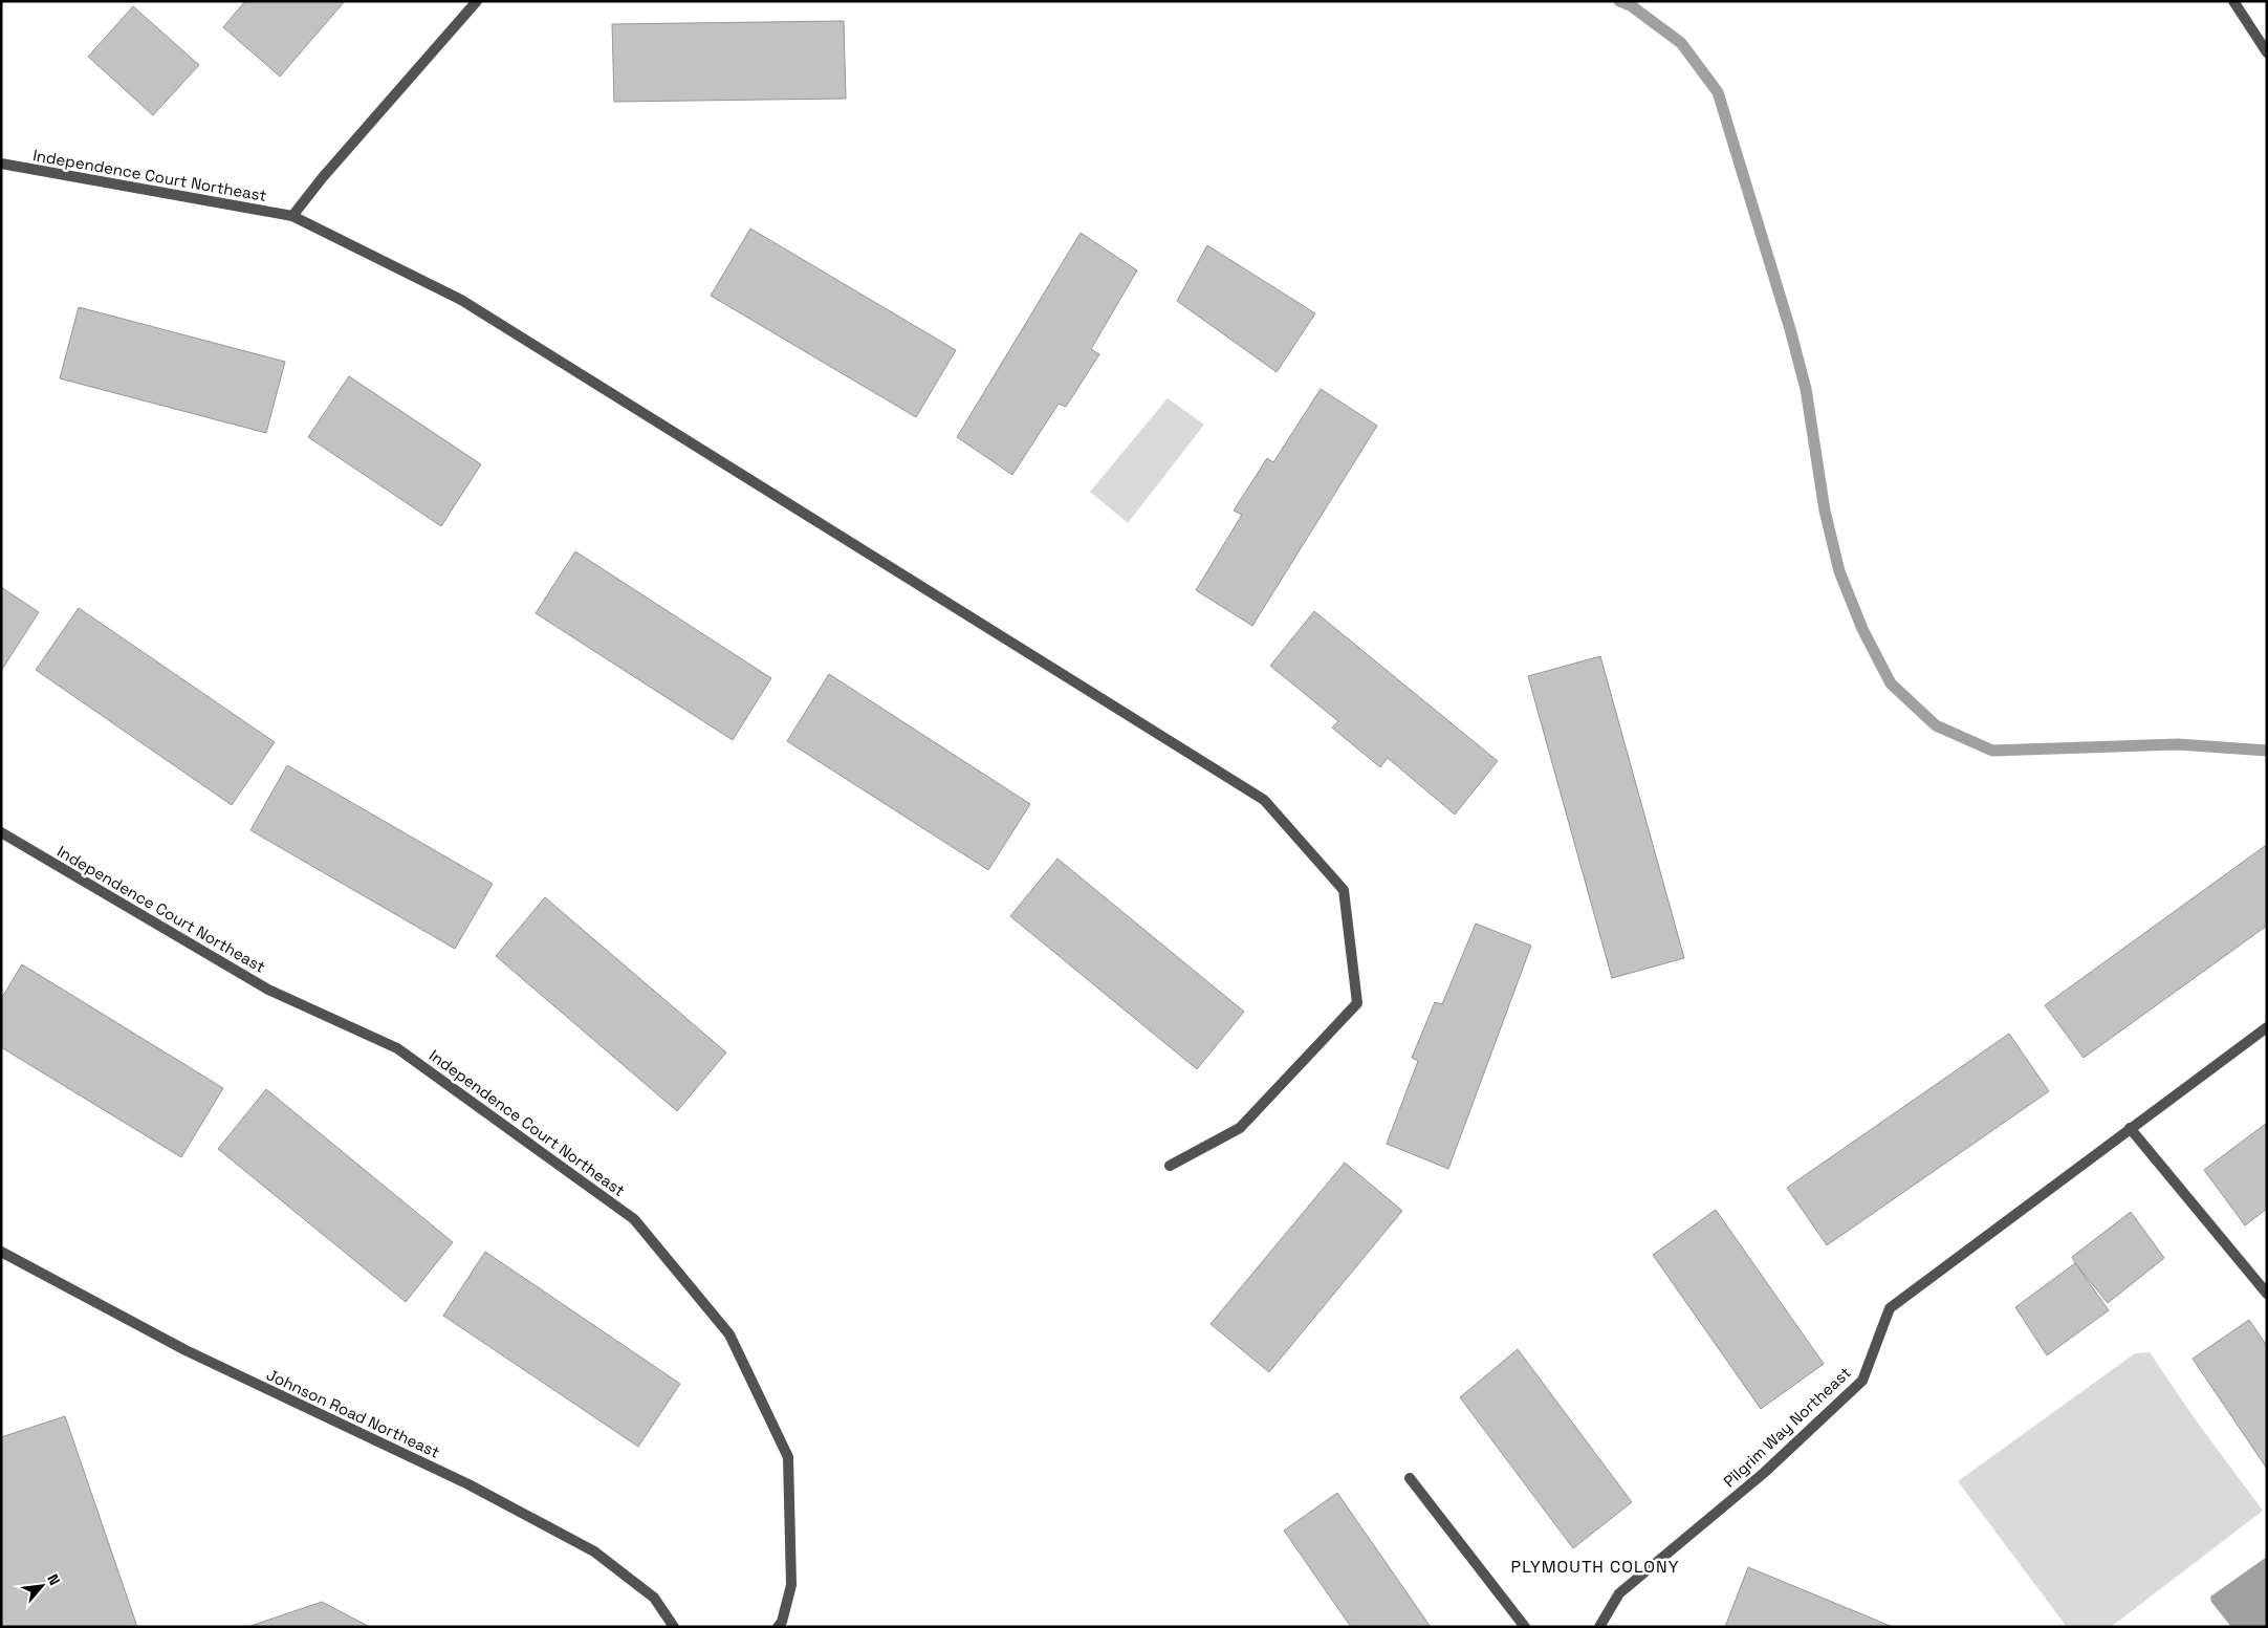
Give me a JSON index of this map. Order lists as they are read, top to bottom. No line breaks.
{"streets":{"street":["Independence Court Northeast","Johnson Road Northeast","Pilgrim Way Northeast"]},"districts":["PLYMOUTH COLONY"],"north":"top right"}
